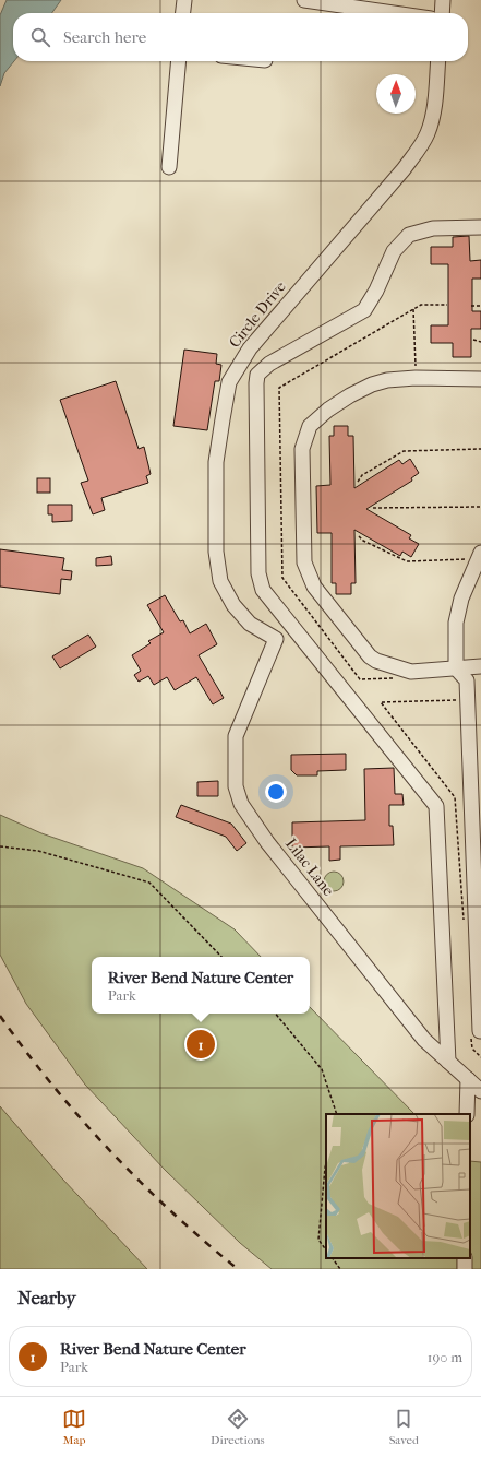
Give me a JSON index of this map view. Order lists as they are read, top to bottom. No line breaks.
{"streets":{"street":["Circle Drive","Lilac Lane"]},"crossings":[["Circle Drive","Lilac Lane"]],"north":"top","page":{"search":"Search here","popup":["River Bend Nature Center","Park"],"pins":"1","heading":"Nearby","list":[{"mark":"1","name":"River Bend Nature Center","note":"Park","value":"190 m"}],"nav":["Map","Directions","Saved"]}}
